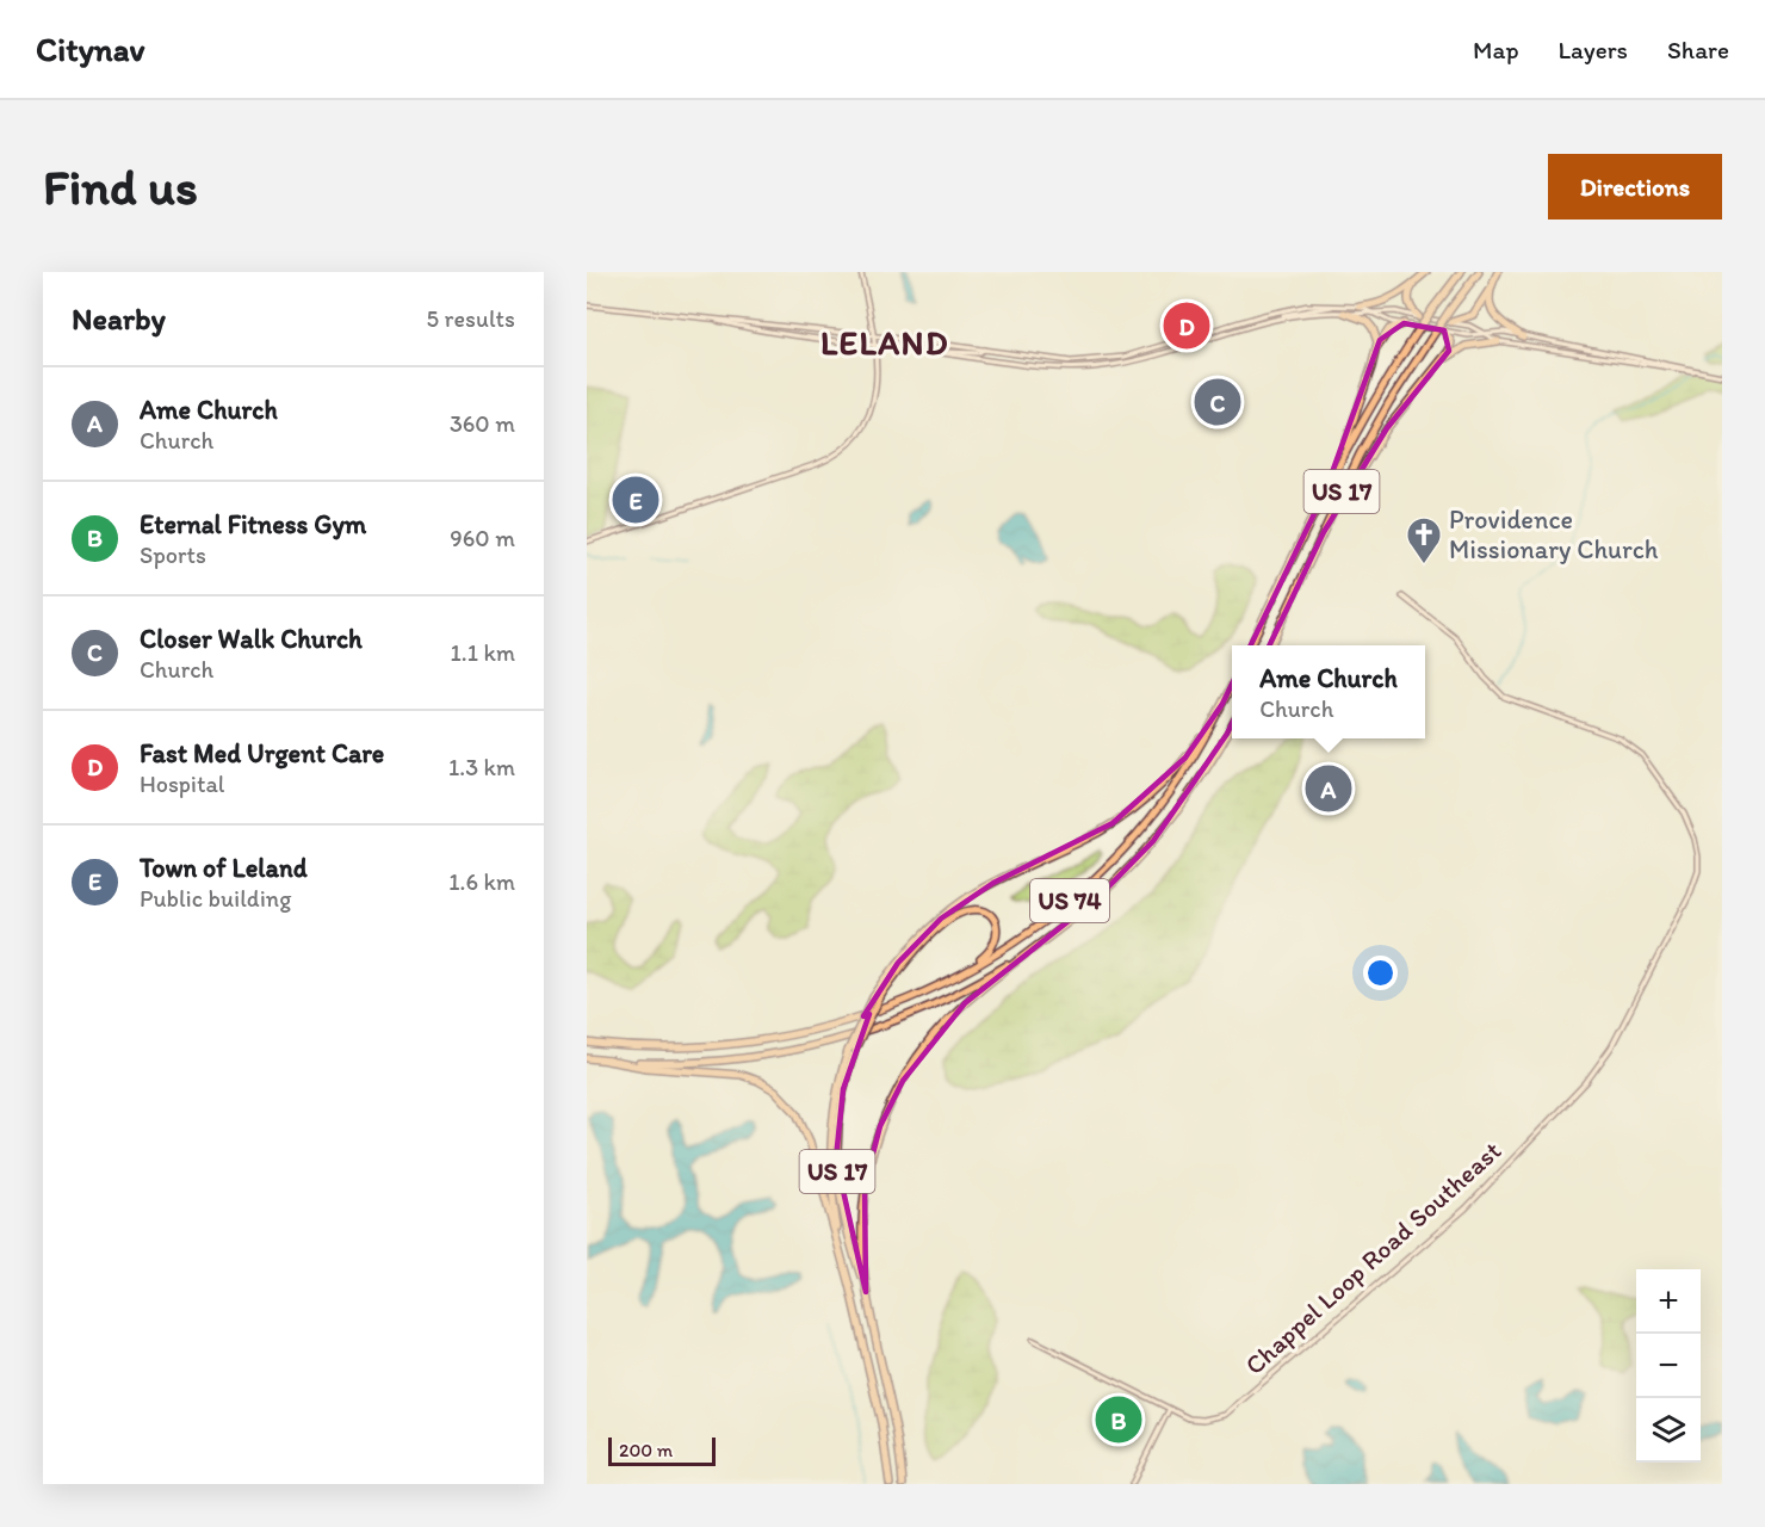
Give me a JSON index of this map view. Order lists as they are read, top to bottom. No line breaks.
{"streets":{"highway":["US 17","US 74"],"main road":["Chappel Loop Road Southeast"]},"crossings":[["US 17","US 74"]],"districts":["LELAND"],"places":{"church":["Providence Missionary Church"]},"scale_bar":"200 m","page":{"header":"Citynav","nav":["Map","Layers","Share"],"buttons":"Directions","title":"Find us","heading":["Nearby","5 results"],"pins":["D","C","E","A","B"],"list":[{"mark":"A","name":"Ame Church","note":"Church","value":"360 m"},{"mark":"B","name":"Eternal Fitness Gym","note":"Sports","value":"960 m"},{"mark":"C","name":"Closer Walk Church","note":"Church","value":"1.1 km"},{"mark":"D","name":"Fast Med Urgent Care","note":"Hospital","value":"1.3 km"},{"mark":"E","name":"Town of Leland","note":"Public building","value":"1.6 km"}],"popup":["Ame Church","Church"],"map_buttons":["+","−"],"scale":"200 m"}}
